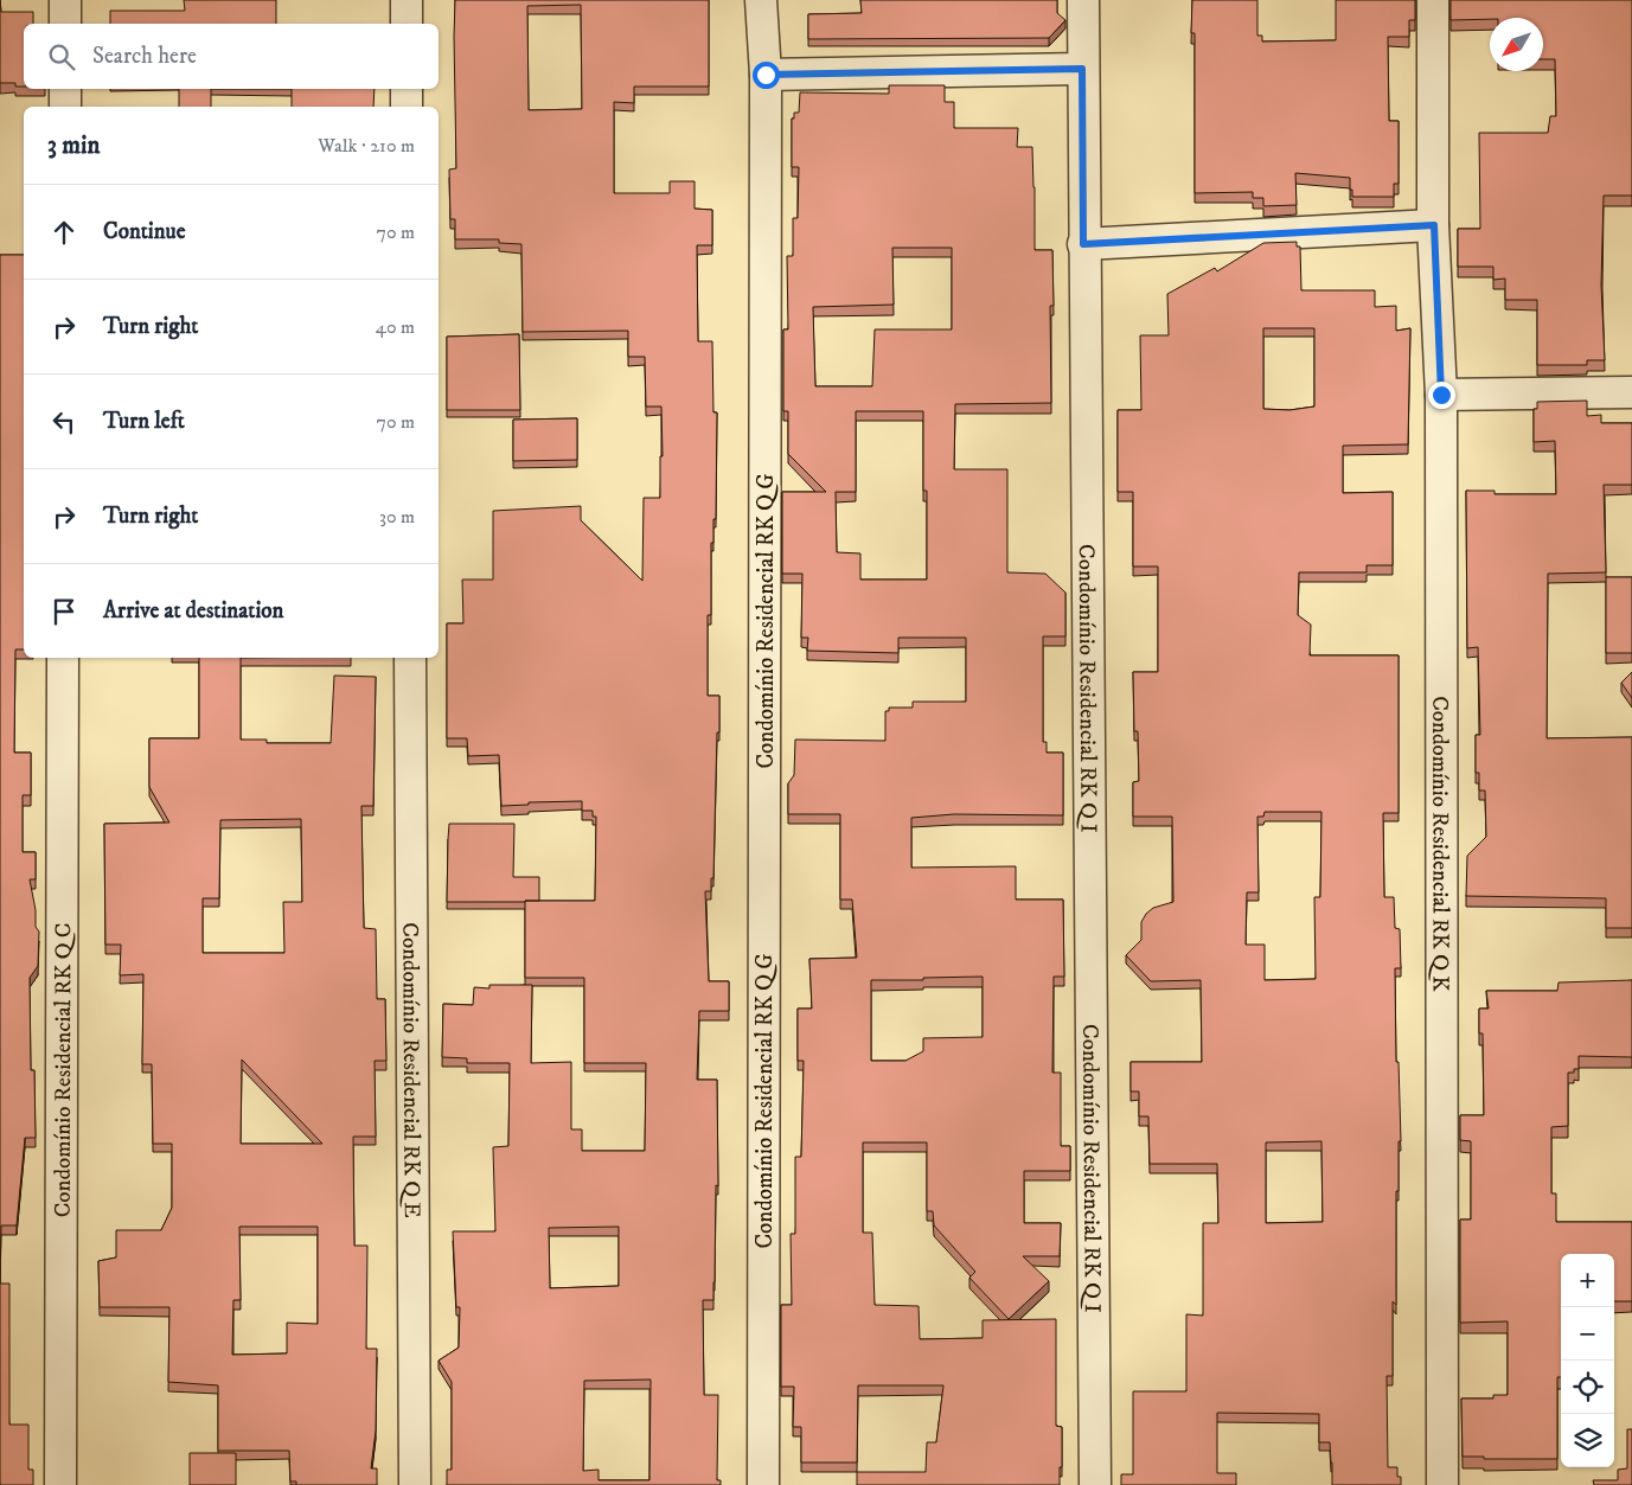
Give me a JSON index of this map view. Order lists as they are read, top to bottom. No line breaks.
{"streets":{"street":["Condomínio Residencial RK Q G","Condomínio Residencial RK Q I","Condomínio Residencial RK Q K","Condomínio Residencial RK Q C","Condomínio Residencial RK Q E"]},"north":"bottom left","page":{"search":"Search here","heading":["3 min","Walk · 210 m"],"list":[["Continue","70 m"],["Turn right","40 m"],["Turn left","70 m"],["Turn right","30 m"],"Arrive at destination"],"map_buttons":["+","−"]}}
